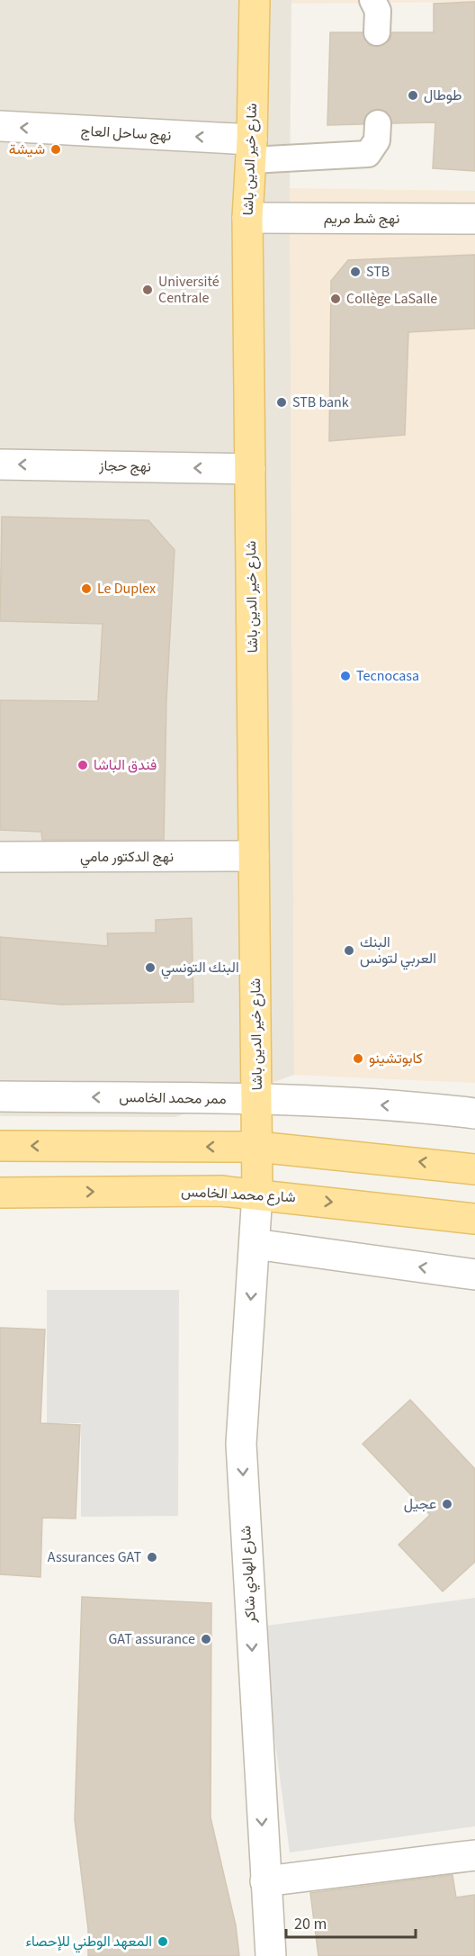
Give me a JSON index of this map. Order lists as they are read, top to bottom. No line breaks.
{"streets":{"main road":["شارع خير الدين باشا","شارع محمد الخامس"],"street":["نهج ساحل العاج","نهج شط مريم","نهج حجاز","نهج الدكتور مامي","ممر محمد الخامس","شارع الهادي شاكر"]},"crossings":[["نهج ساحل العاج","شارع خير الدين باشا"],["شارع خير الدين باشا","نهج شط مريم"],["شارع خير الدين باشا","نهج حجاز"],["شارع خير الدين باشا","نهج الدكتور مامي"],["شارع خير الدين باشا","ممر محمد الخامس"],["شارع خير الدين باشا","شارع محمد الخامس"],["شارع خير الدين باشا","شارع الهادي شاكر"],["شارع محمد الخامس","شارع الهادي شاكر"]],"one_way":["نهج ساحل العاج","نهج حجاز","شارع الهادي شاكر"],"places":["طوطال","شيشة","STB","Université Centrale","Collège LaSalle","STB bank","Le Duplex","Tecnocasa","فندق الباشا","البنك العربي لتونس","البنك التونسي","كابوتشينو","عجيل","Assurances GAT","GAT assurance","المعهد الوطني للإحصاء"],"scale_bar":"20 m"}
